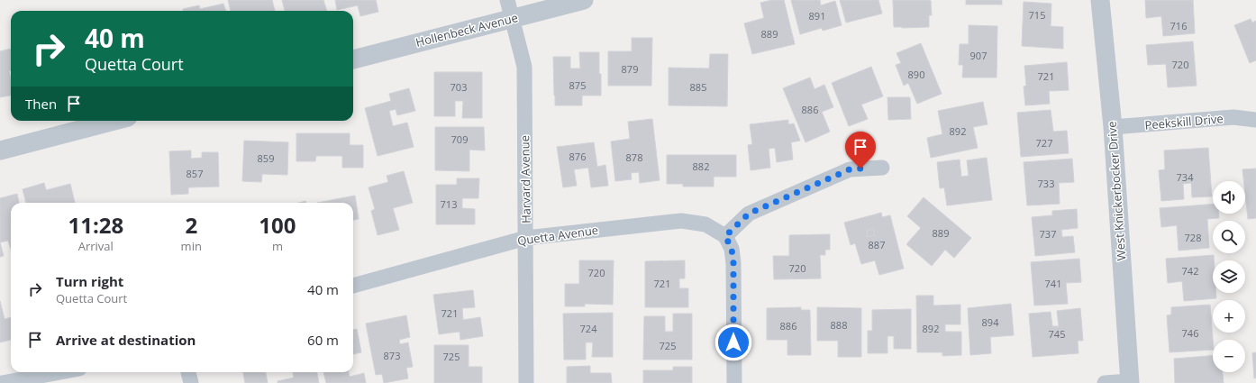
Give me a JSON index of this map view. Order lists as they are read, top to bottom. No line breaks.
{"streets":{"street":["Hollenbeck Avenue","Peekskill Drive","Harvard Avenue","West Knickerbocker Drive","Quetta Avenue"]},"crossings":[["Hollenbeck Avenue","Harvard Avenue"],["Peekskill Drive","West Knickerbocker Drive"],["Harvard Avenue","Quetta Avenue"]],"house_numbers":["715","891","716","889","907","720","879","890","721","875","703","885","886","892","709","727","876","878","859","882","857","734","733","713","889","737","728","887","720","742","720","721","741","721","894","888","886","724","892","746","745","725","873","725"],"page":{"turn":["40 m","Quetta Court"],"then":"Then","map_buttons":["+","−"],"eta":["11:28","Arrival","2","min","100","m"],"list":[{"name":"Turn right","note":"Quetta Court","value":"40 m"},{"name":"Arrive at destination","value":"60 m"}]}}
